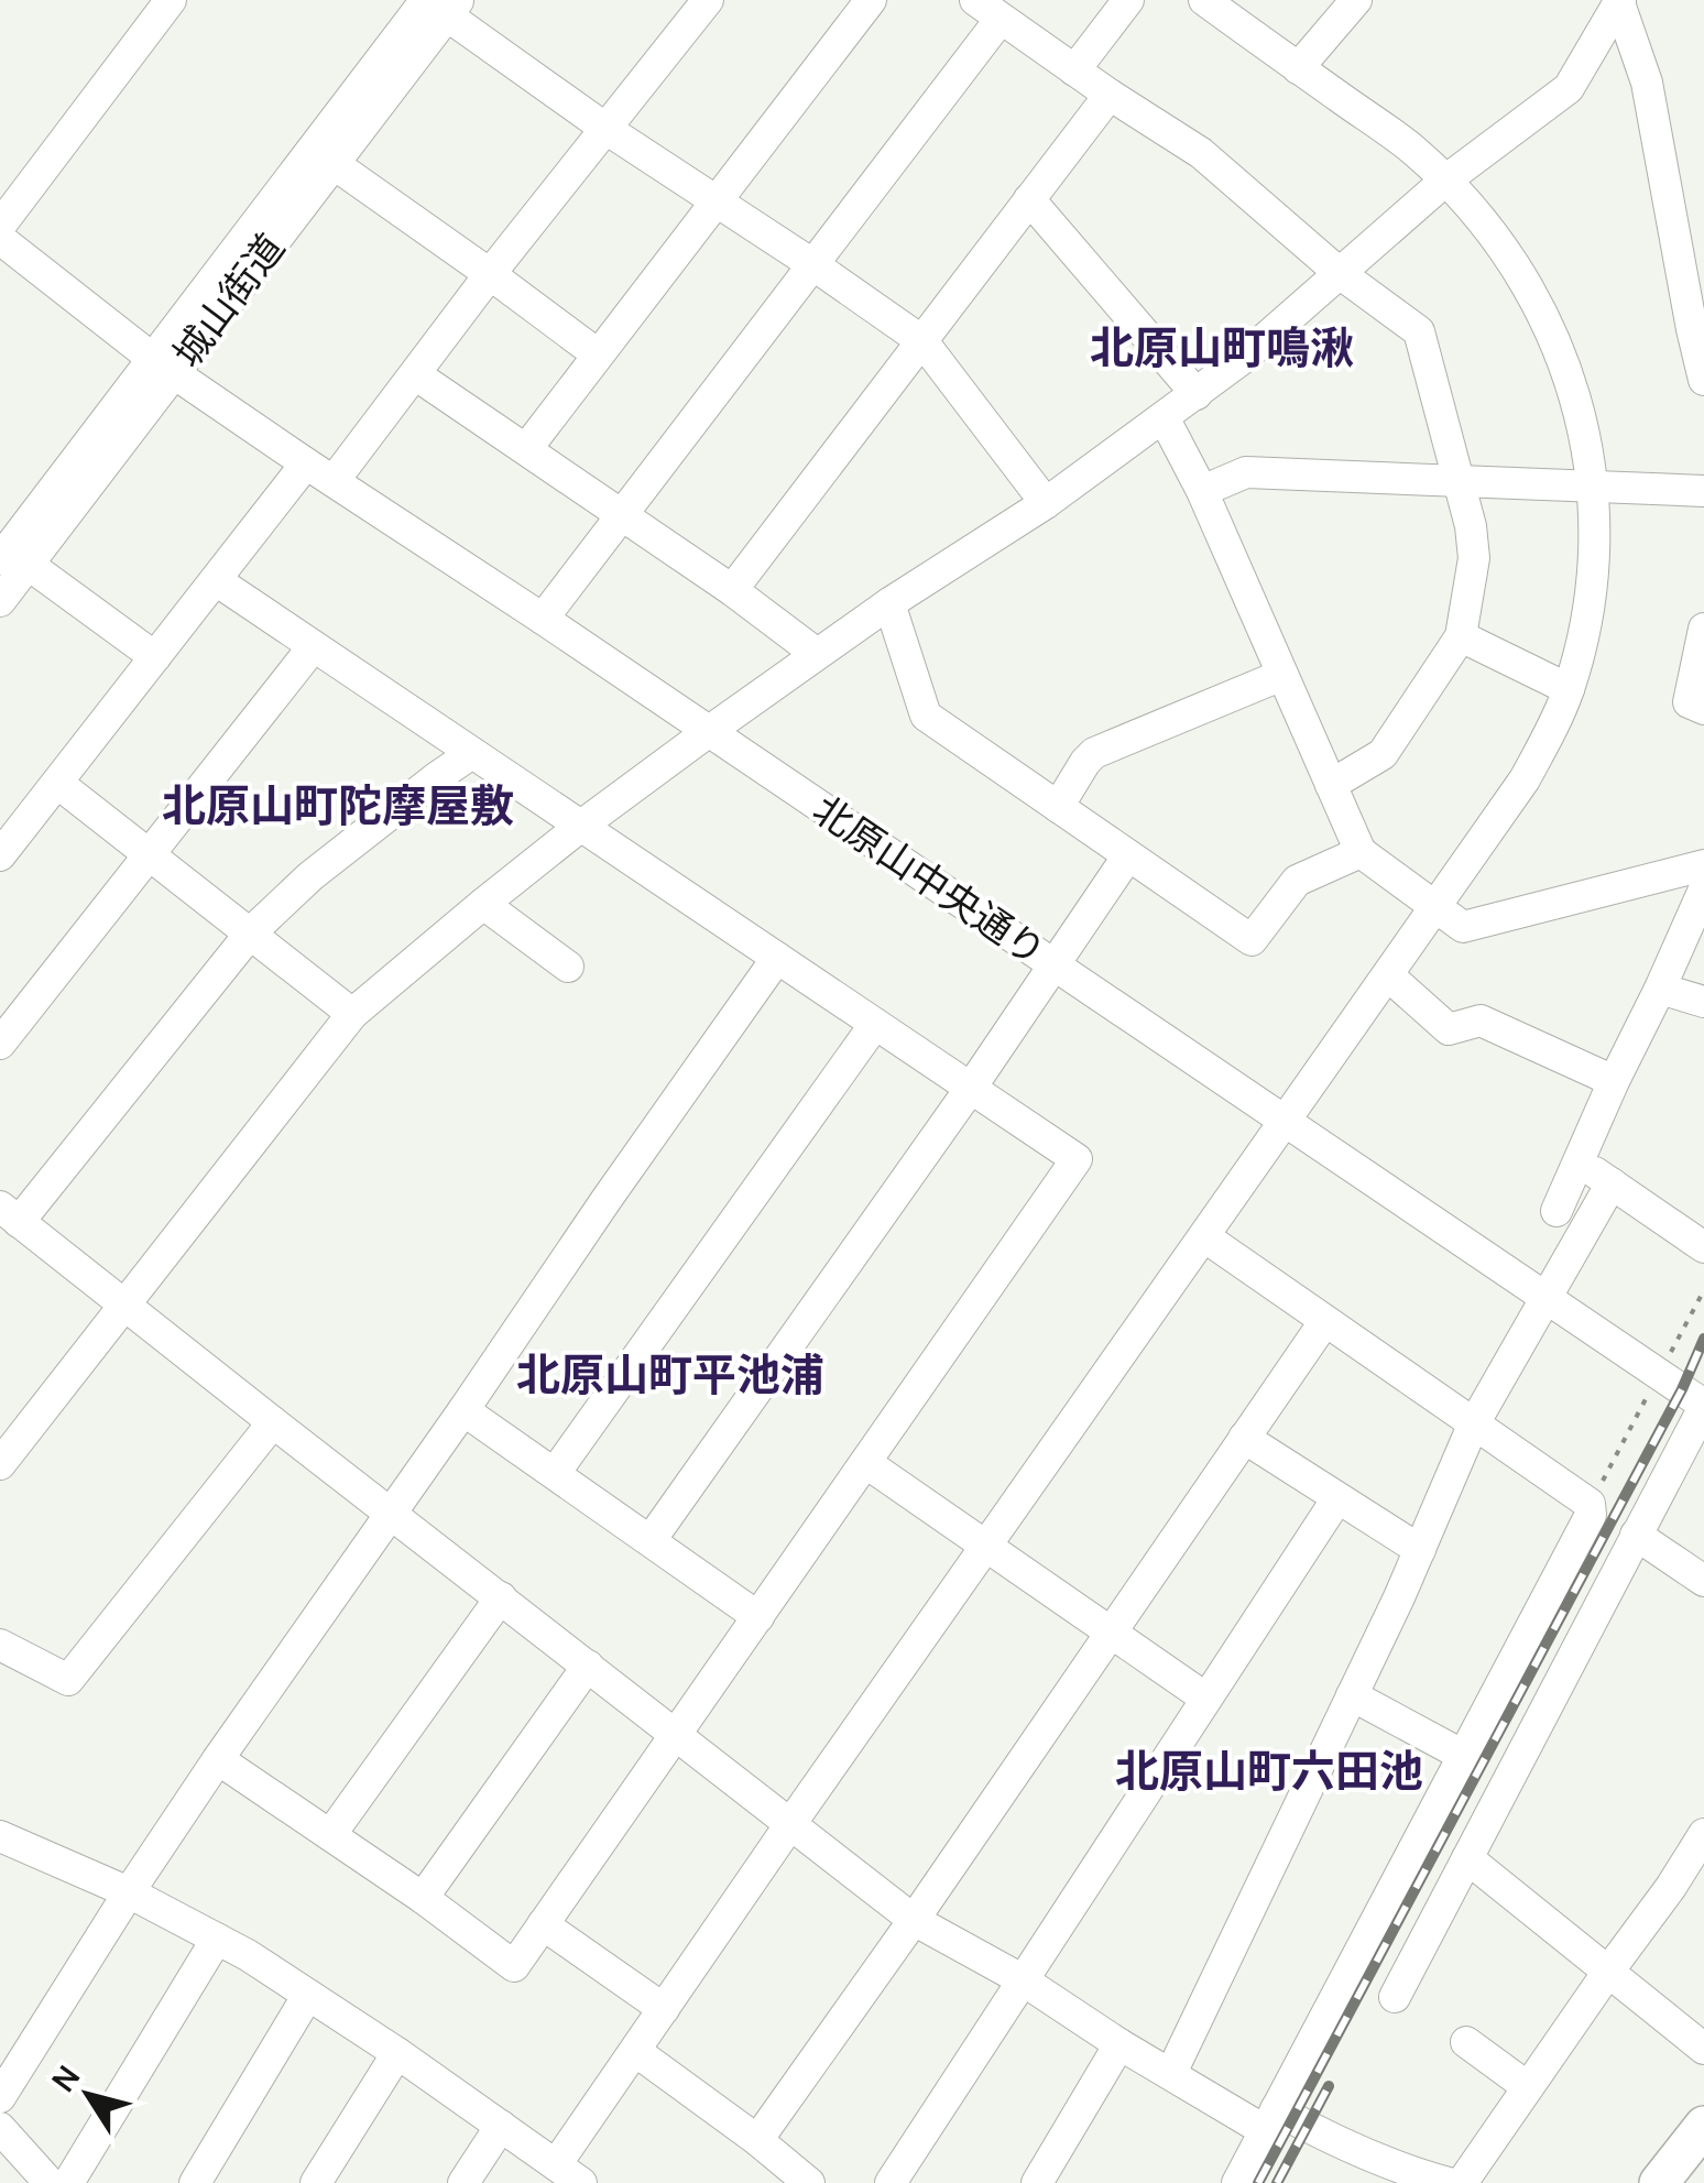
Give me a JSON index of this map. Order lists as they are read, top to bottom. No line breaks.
{"streets":{"street":["城山街道","北原山中央通り"]},"crossings":[["城山街道","北原山中央通り"]],"districts":["北原山町鳴湫","北原山町陀摩屋敷","北原山町平池浦","北原山町六田池"],"north":"top left"}
